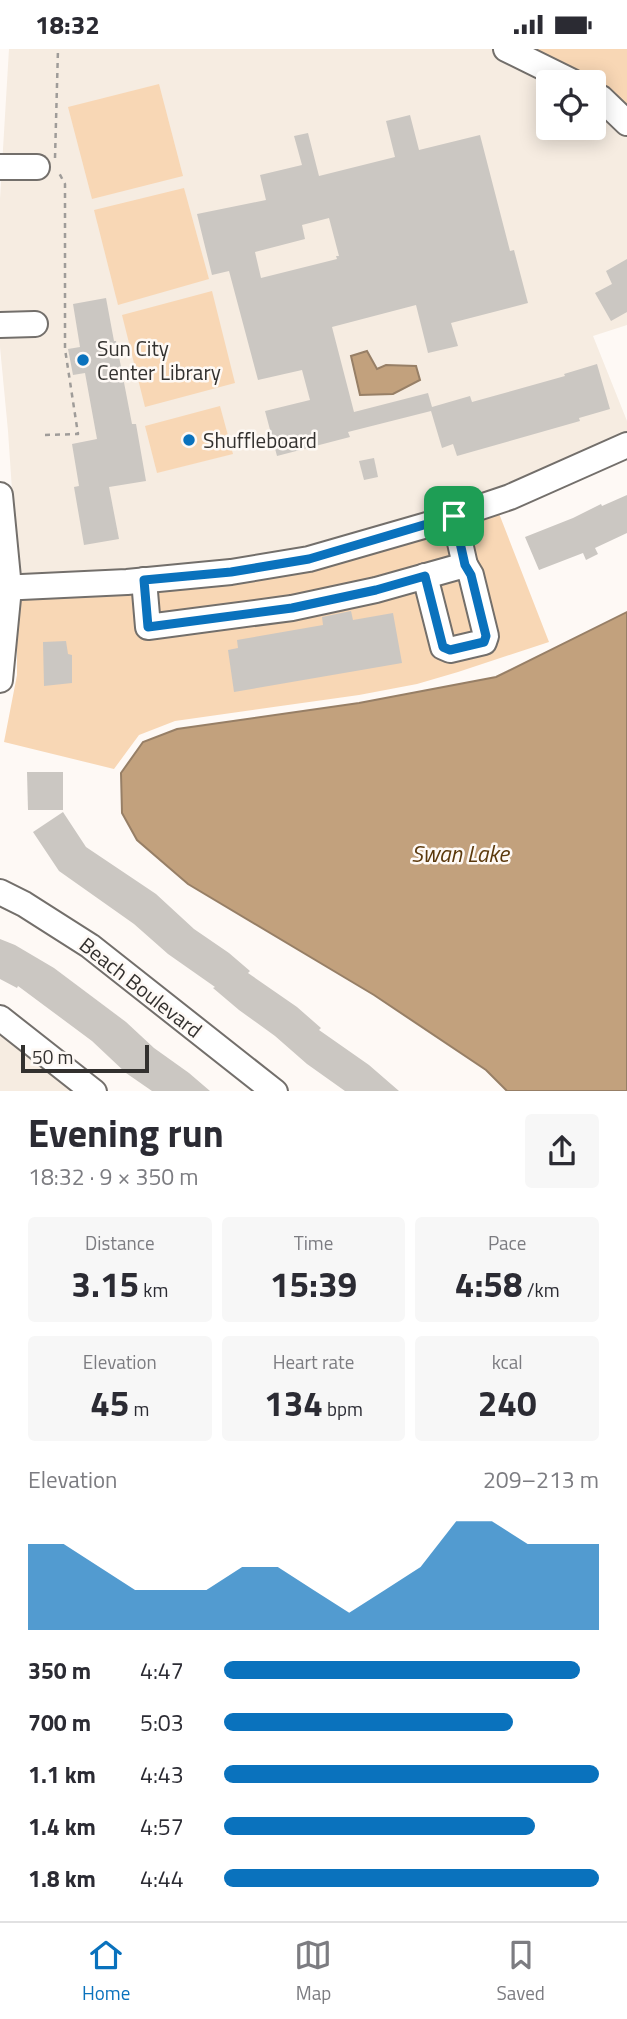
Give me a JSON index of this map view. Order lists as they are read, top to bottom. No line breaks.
{"streets":{"street":["Beach Boulevard"]},"water":["Swan Lake"],"places":["Sun City Center Library","Shuffleboard"],"scale_bar":"50 m","page":{"status":"18:32","scale":"50 m","heading":["Evening run","18:32 · 9 × 350 m"],"stats":[["Distance","3.15 km"],["Time","15:39"],["Pace","4:58 /km"],["Elevation","45 m"],["Heart rate","134 bpm"],["kcal","240"]],"chart":["Elevation","209–213 m"],"list":[{"name":"350 m","note":"4:47"},{"name":"700 m","note":"5:03"},{"name":"1.1 km","note":"4:43"},{"name":"1.4 km","note":"4:57"},{"name":"1.8 km","note":"4:44"}],"tabs":["Home","Map","Saved"]}}
